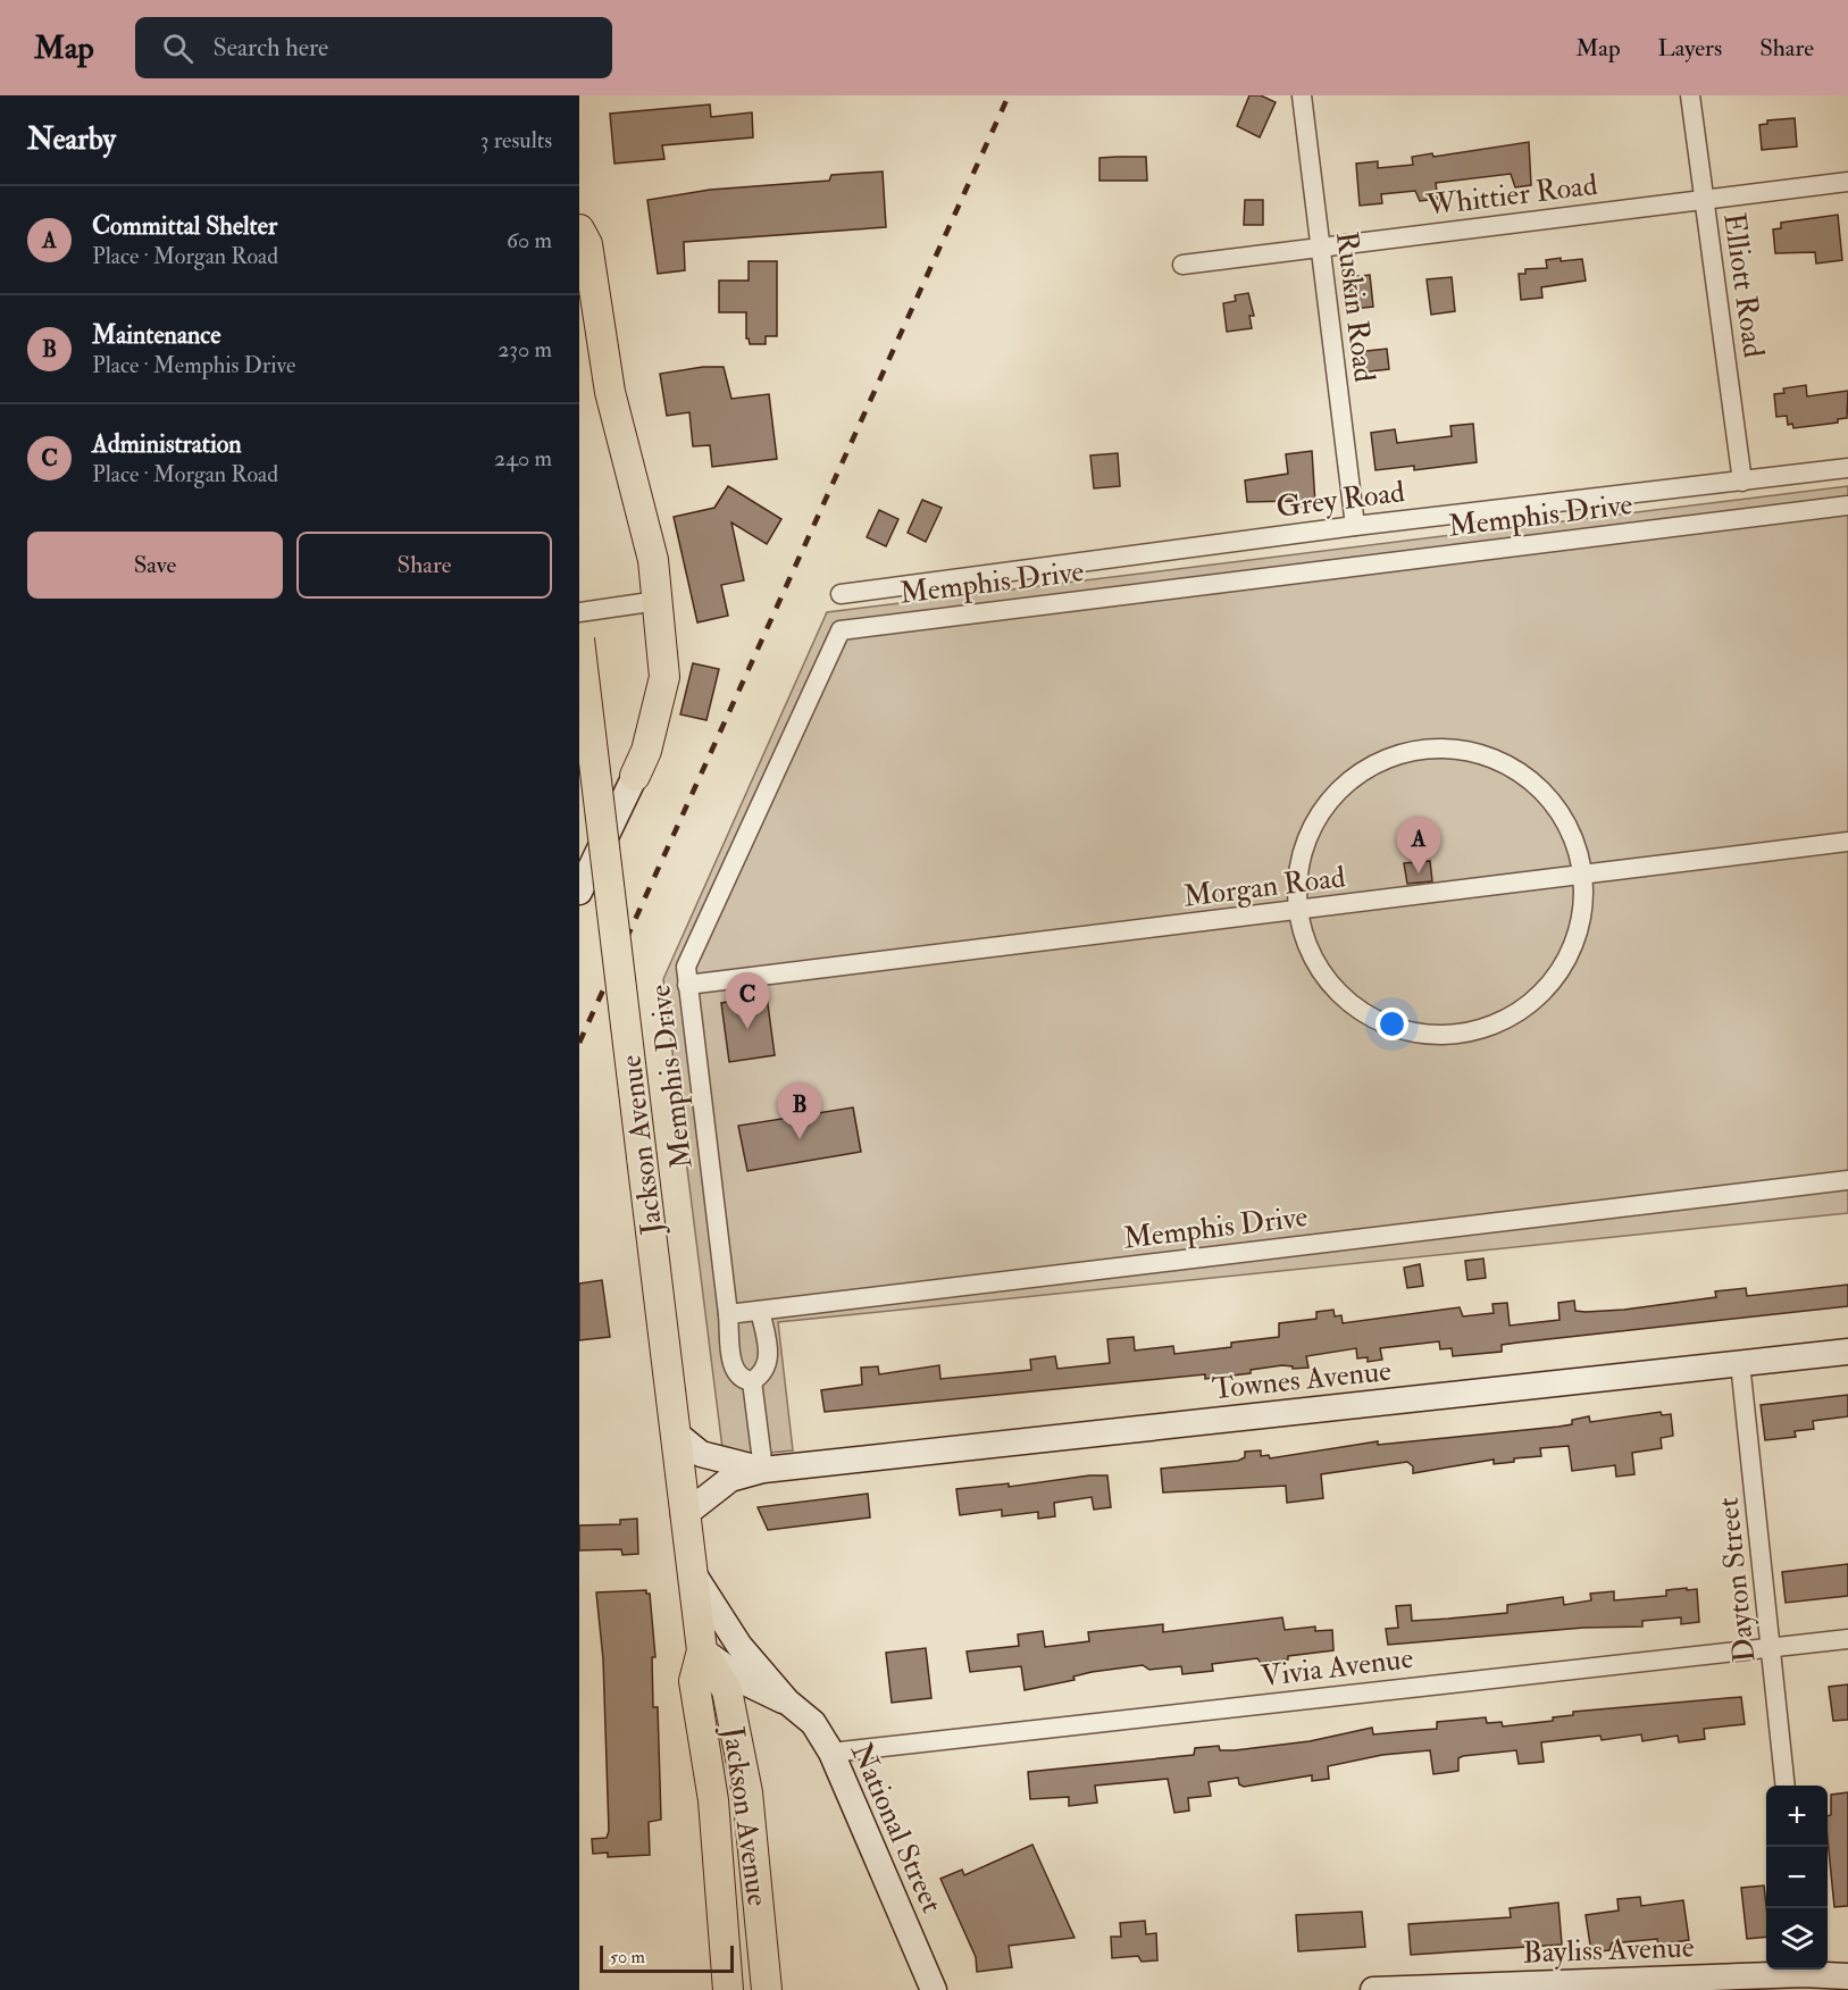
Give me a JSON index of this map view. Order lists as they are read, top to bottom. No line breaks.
{"streets":{"main road":["Jackson Avenue"],"street":["Whittier Road","Elliott Road","Ruskin Road","Grey Road","Memphis Drive","Morgan Road","Townes Avenue","Dayton Street","Vivia Avenue","National Street","Bayliss Avenue"]},"crossings":[["Whittier Road","Elliott Road"],["Whittier Road","Ruskin Road"],["Elliott Road","Grey Road"],["Ruskin Road","Grey Road"],["Memphis Drive","Morgan Road"],["Jackson Avenue","Townes Avenue"],["Jackson Avenue","National Street"],["Townes Avenue","Dayton Street"],["Dayton Street","Vivia Avenue"],["Vivia Avenue","National Street"]],"scale_bar":"50 m","page":{"header":"Map","search":"Search here","nav":["Map","Layers","Share"],"heading":["Nearby","3 results"],"list":[{"mark":"A","name":"Committal Shelter","note":"Place · Morgan Road","value":"60 m"},{"mark":"B","name":"Maintenance","note":"Place · Memphis Drive","value":"230 m"},{"mark":"C","name":"Administration","note":"Place · Morgan Road","value":"240 m"}],"buttons":["Save","Share"],"pins":["A","C","B"],"map_buttons":["+","−"],"scale":"50 m"}}
